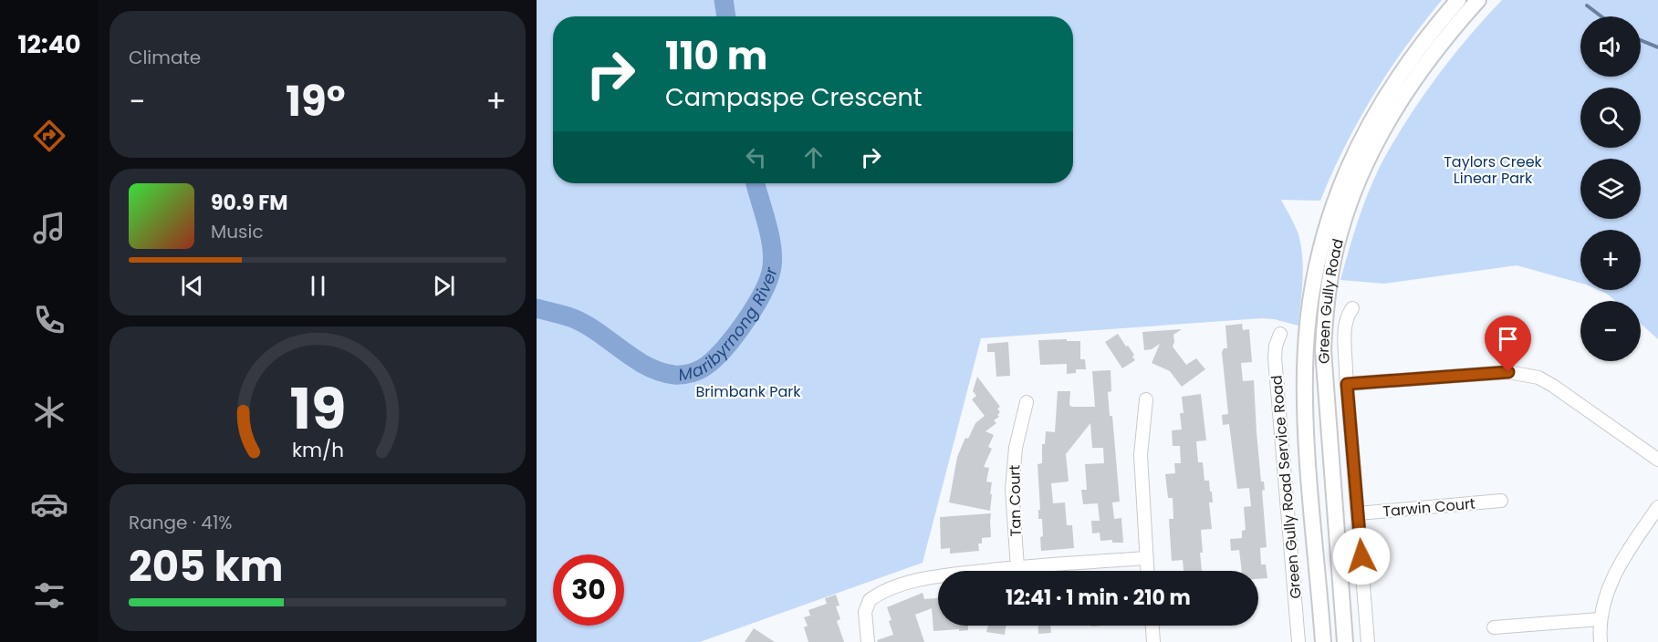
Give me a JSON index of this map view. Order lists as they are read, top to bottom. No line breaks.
{"streets":{"main road":["Green Gully Road"],"street":["Green Gully Road Service Road","Tan Court","Tarwin Court"]},"water":["Maribyrnong River"],"parks":["Taylors Creek Linear Park","Brimbank Park"],"page":{"tabs":"12:40","tile":["Climate",["Range · 41%","205 km"]],"map_buttons":["+","−"],"turn":["110 m","Campaspe Crescent"],"heat":["−","19°","+"],"song":["90.9 FM","Music"],"limit":"30","trip":"12:41 · 1 min · 210 m","gauge":["19","km/h"]}}
